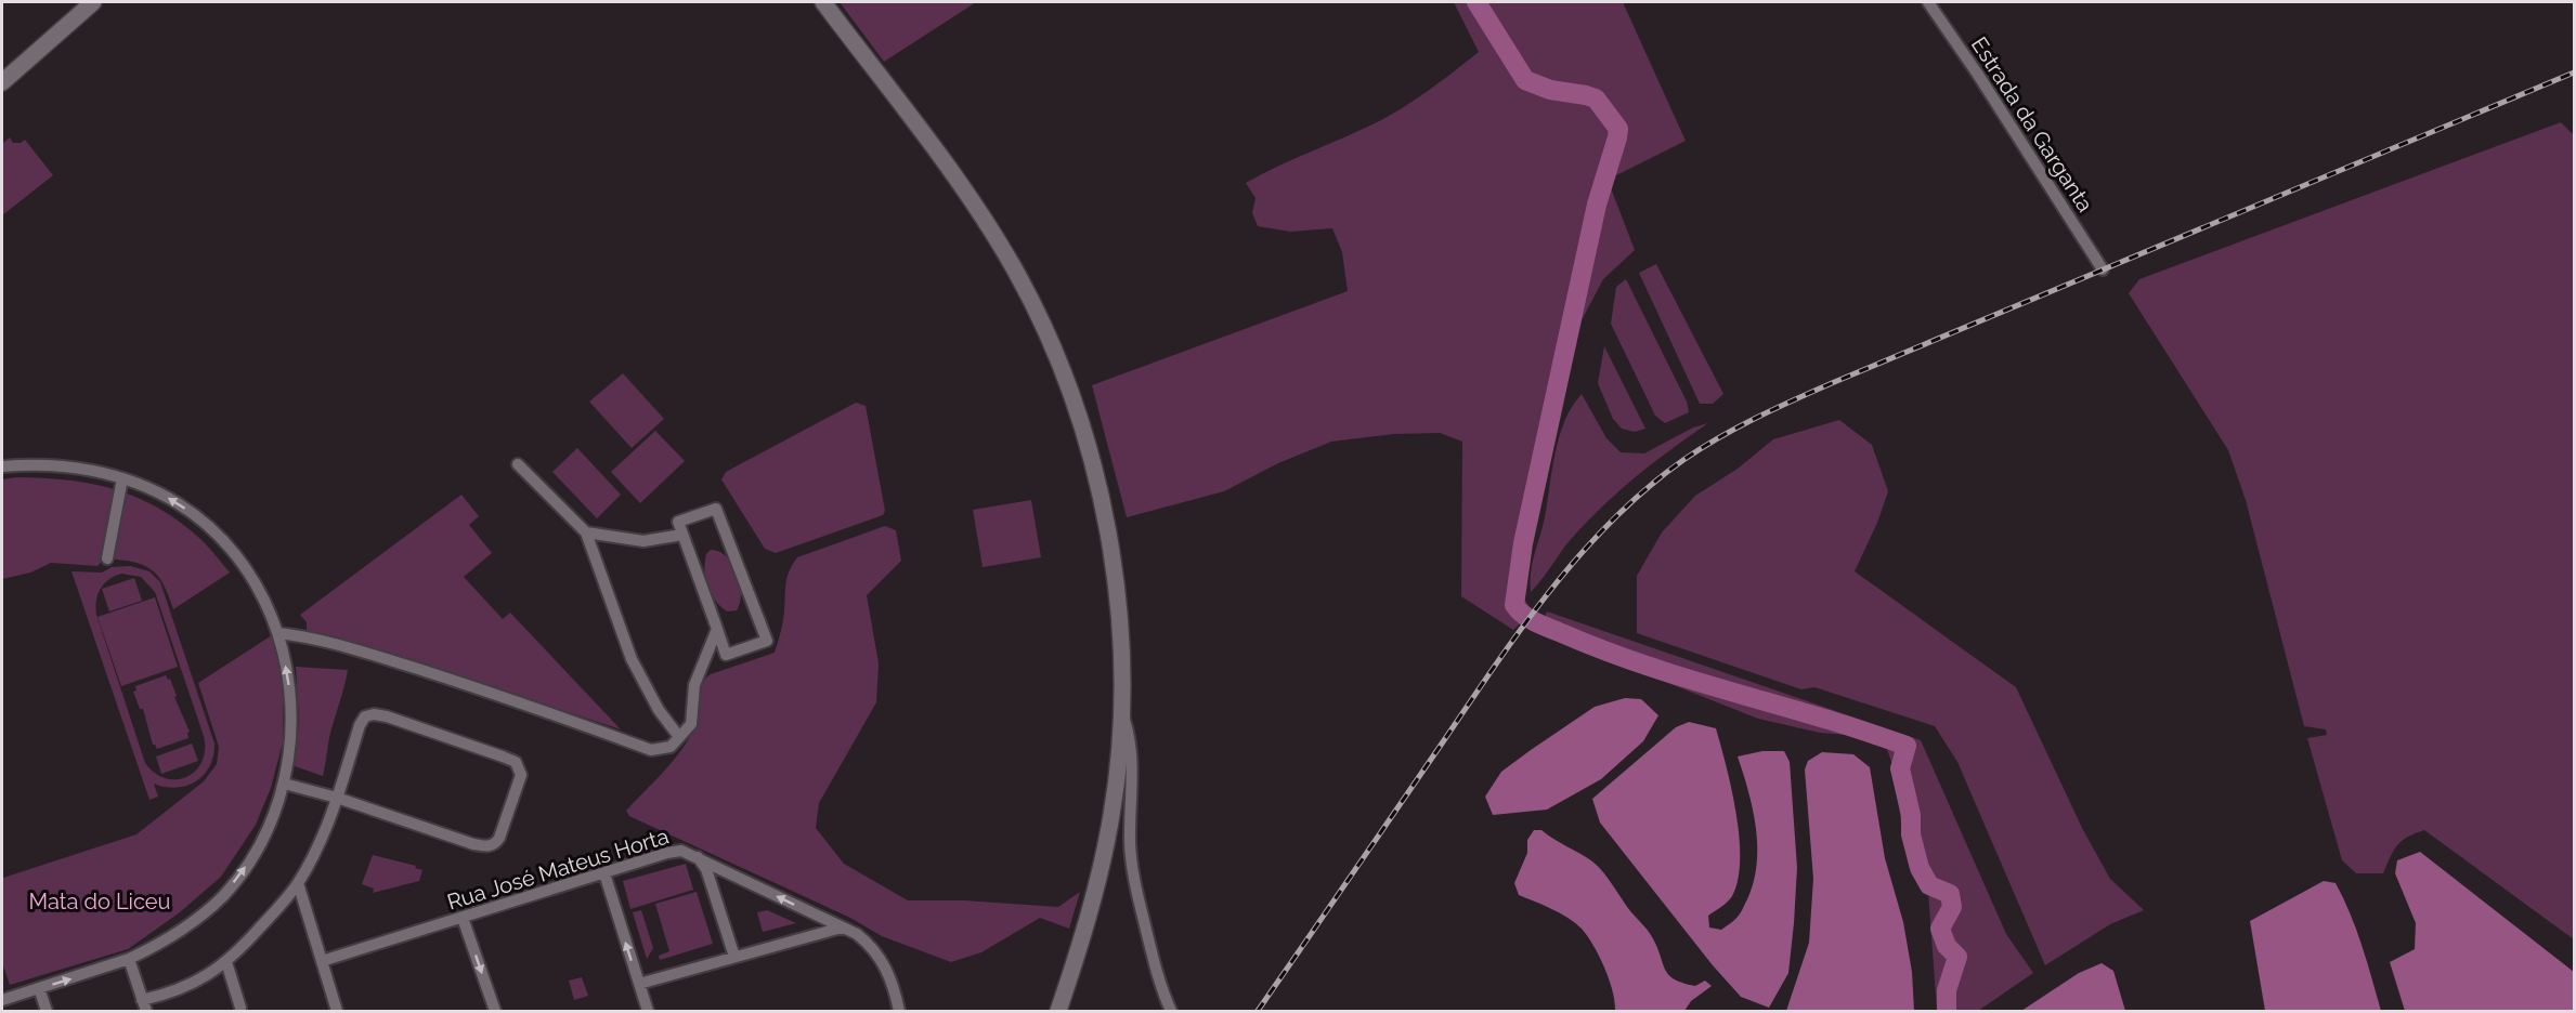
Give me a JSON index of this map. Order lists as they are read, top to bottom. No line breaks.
{"streets":{"street":["Estrada da Garganta","Rua José Mateus Horta"]},"parks":["Mata do Liceu"]}
